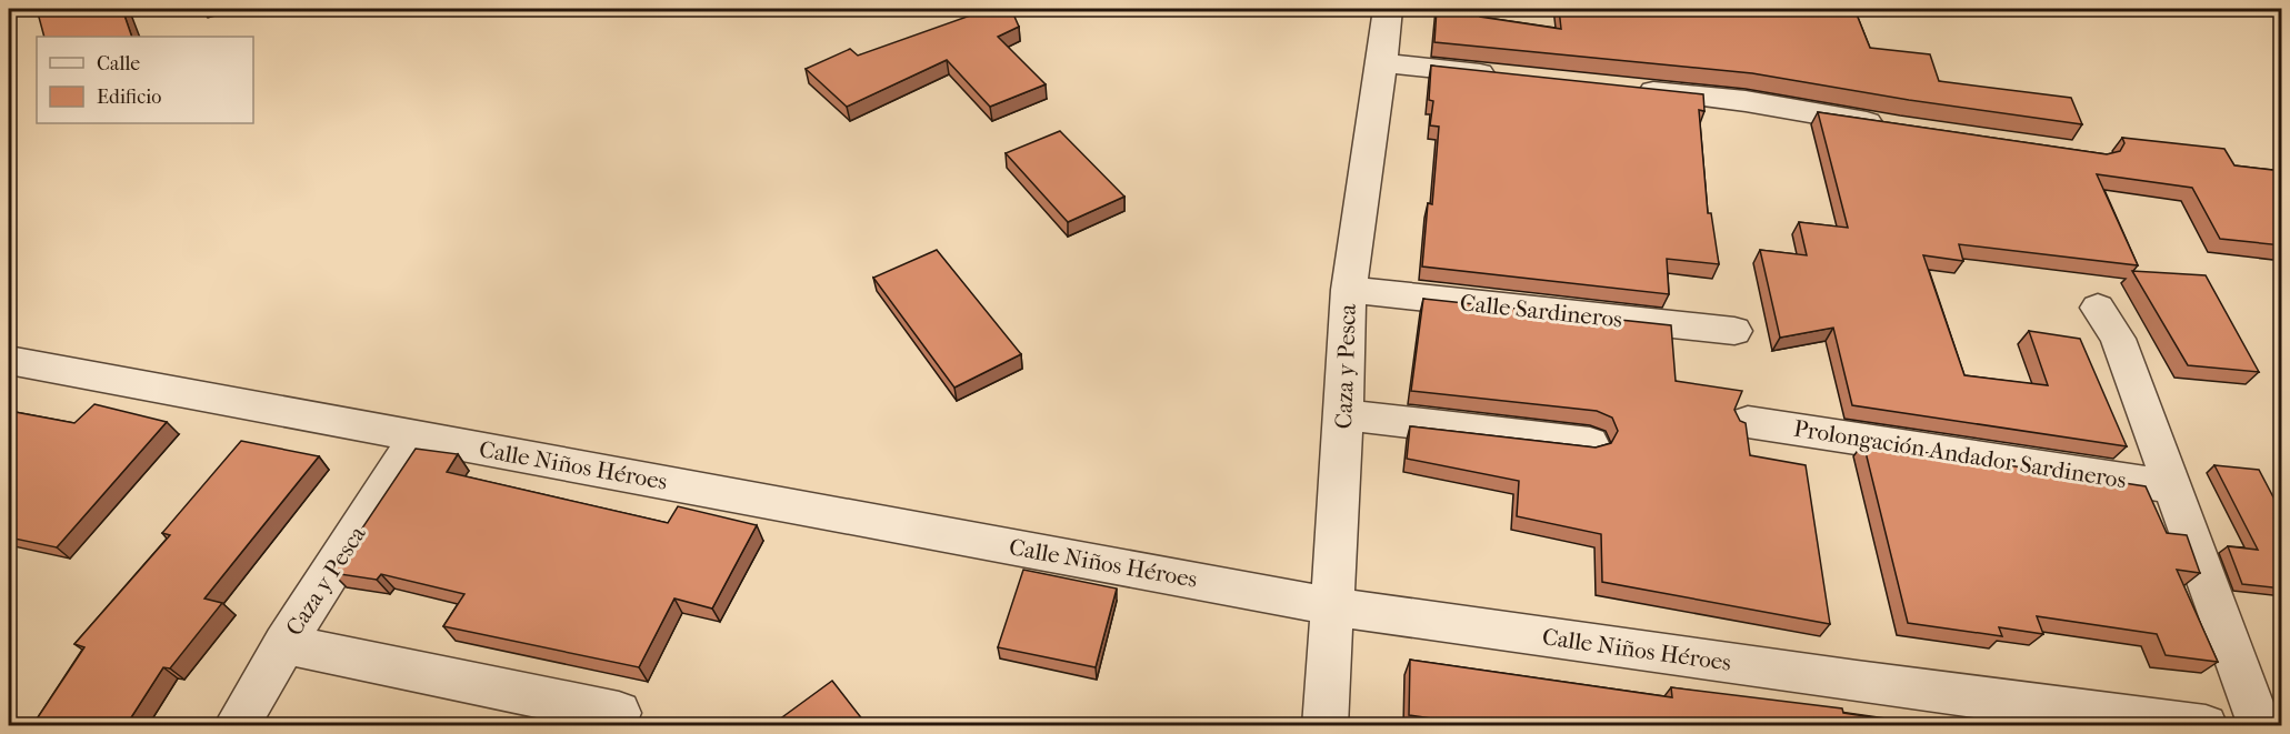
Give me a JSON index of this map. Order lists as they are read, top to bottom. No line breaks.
{"streets":{"street":["Calle Sardineros","Caza y Pesca","Prolongación Andador Sardineros","Calle Niños Héroes"]},"crossings":[["Calle Sardineros","Caza y Pesca"],["Caza y Pesca","Calle Niños Héroes"]],"legend":["Calle","Edificio"]}
